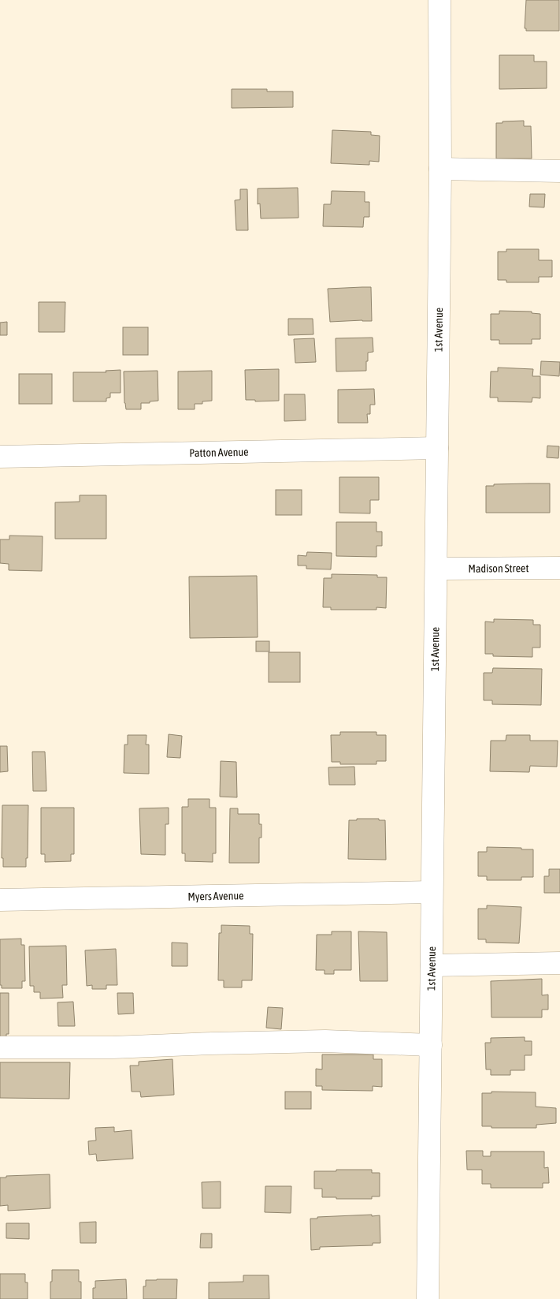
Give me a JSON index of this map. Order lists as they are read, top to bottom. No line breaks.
{"streets":{"street":["1st Avenue","Patton Avenue","Madison Street","Myers Avenue"]},"crossings":[["1st Avenue","Patton Avenue"],["1st Avenue","Madison Street"],["1st Avenue","Myers Avenue"]]}
